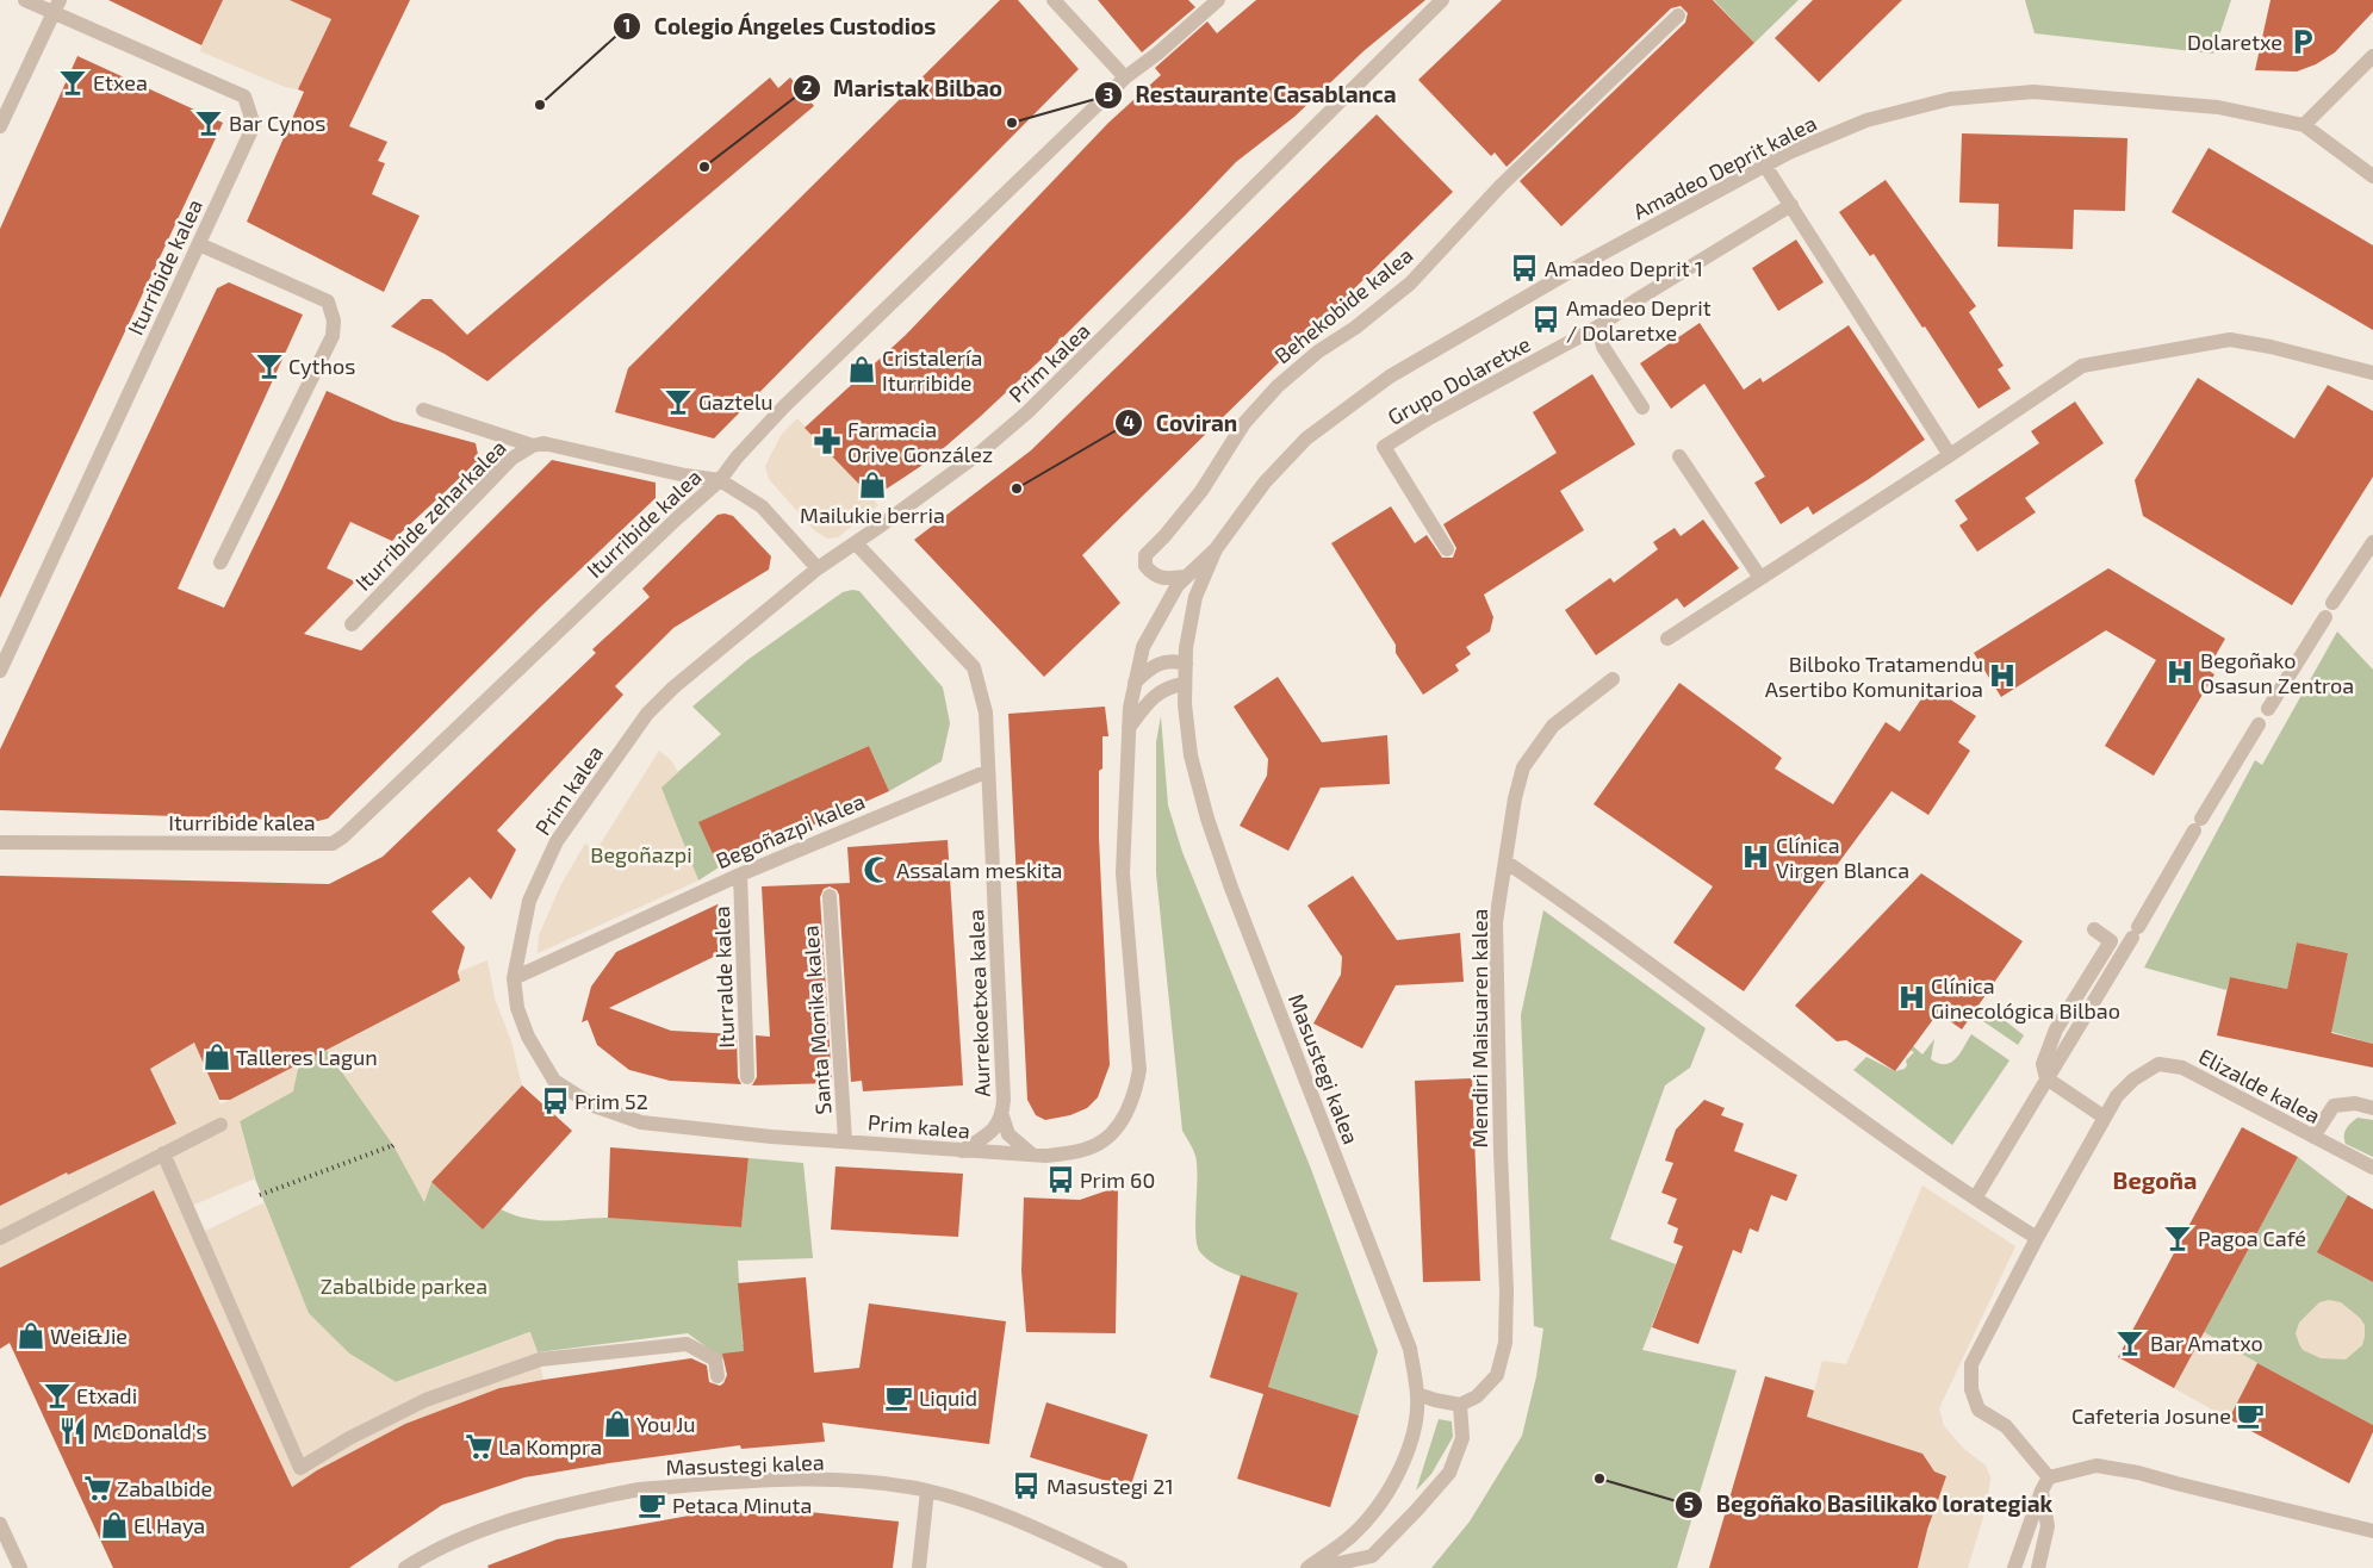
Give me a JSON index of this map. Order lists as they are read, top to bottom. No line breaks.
{"streets":{"street":["Amadeo Deprit kalea","Iturribide kalea","Behekobide kalea","Prim kalea","Grupo Dolaretxe","Iturribide zeharkalea","Begoñazpi kalea","Iturralde kalea","Aurrekoetxea kalea","Santa Monika kalea","Mendiri Maisuaren kalea","Masustegi kalea","Elizalde kalea"]},"crossings":[["Amadeo Deprit kalea","Prim kalea"],["Amadeo Deprit kalea","Masustegi kalea"],["Iturribide kalea","Iturribide zeharkalea"],["Behekobide kalea","Prim kalea"],["Prim kalea","Begoñazpi kalea"],["Prim kalea","Aurrekoetxea kalea"],["Prim kalea","Santa Monika kalea"],["Prim kalea","Masustegi kalea"],["Begoñazpi kalea","Iturralde kalea"],["Begoñazpi kalea","Aurrekoetxea kalea"]],"districts":["Begoña"],"parks":["Begoñazpi","Zabalbide parkea"],"places":{"parking":["Dolaretxe"],"bar":["Etxea","Bar Cynos","Cythos","Gaztelu","Pagoa Café","Bar Amatxo","Etxadi"],"other":["Colegio Ángeles Custodios","Restaurante Casablanca","Maristak Bilbao","Coviran","Begoñako Basilikako lorategiak"],"bus stop":["Amadeo Deprit 1","Amadeo Deprit / Dolaretxe","Prim 52","Prim 60","Masustegi 21"],"shop":["Cristalería Iturribide","Mailukie berria","Talleres Lagun","Wei&Jie","You Ju","El Haya"],"pharmacy":["Farmacia Orive González"],"hospital":["Begoñako Osasun Zentroa","Bilboko Tratamendu Asertibo Komunitarioa","Clínica Virgen Blanca","Clínica Ginecológica Bilbao"],"mosque":["Assalam meskita"],"cafe":["Liquid","Cafeteria Josune","Petaca Minuta"],"restaurant":["McDonald's"],"supermarket":["La Kompra","Zabalbide"]}}
